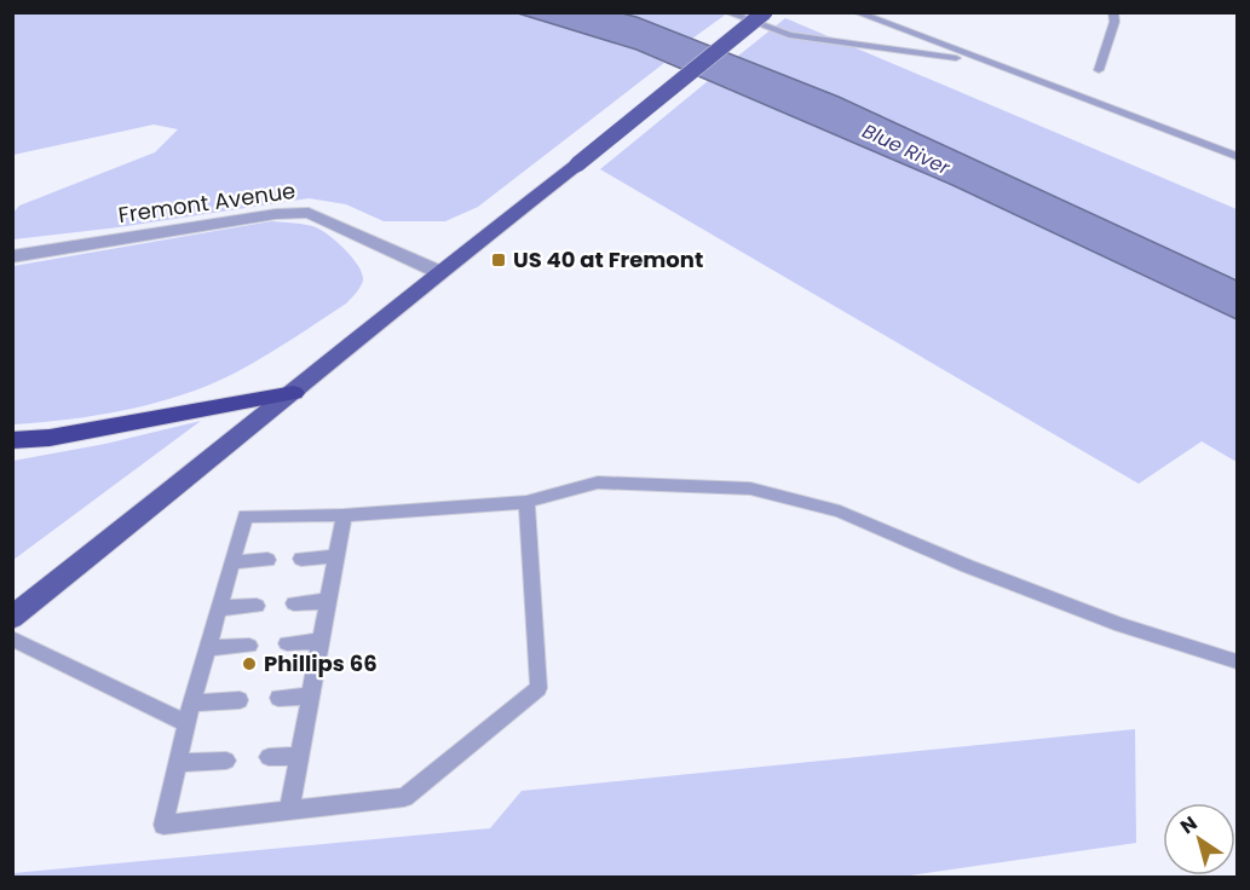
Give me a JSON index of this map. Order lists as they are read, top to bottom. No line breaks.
{"streets":{"street":["Fremont Avenue"]},"water":["Blue River"],"places":{"transit":["US 40 at Fremont"],"other":["Phillips 66"]},"north":"top left"}
